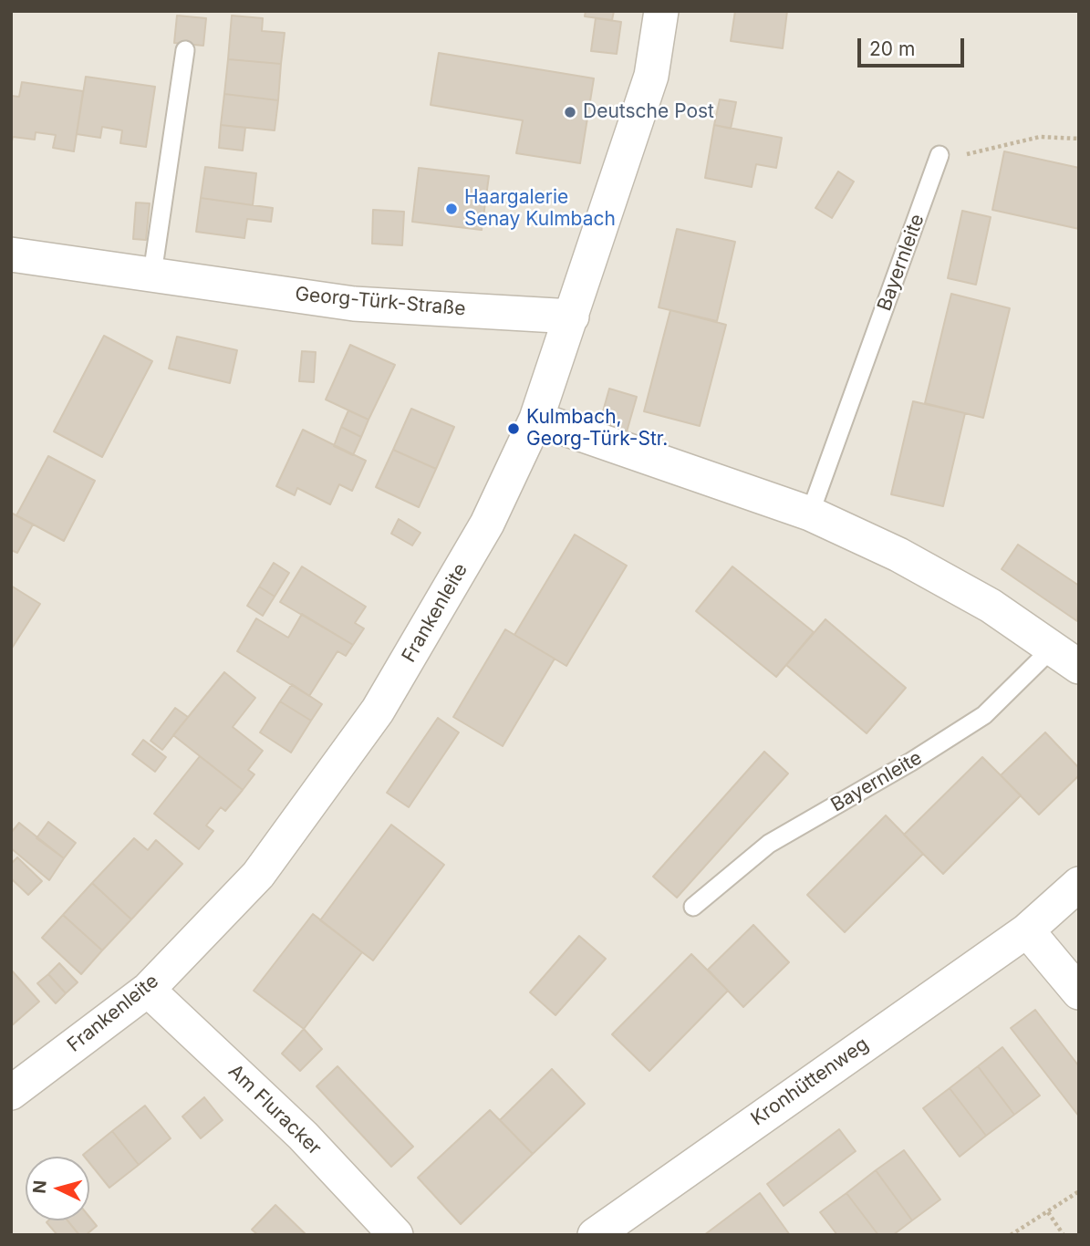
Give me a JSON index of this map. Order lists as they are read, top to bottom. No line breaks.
{"streets":{"street":["Bayernleite","Georg-Türk-Straße","Frankenleite","Kronhüttenweg","Am Fluracker"]},"crossings":[["Bayernleite","Frankenleite"],["Georg-Türk-Straße","Frankenleite"],["Frankenleite","Am Fluracker"]],"places":["Deutsche Post","Haargalerie Senay Kulmbach","Kulmbach, Georg-Türk-Str."],"scale_bar":"20 m","north":"left"}
